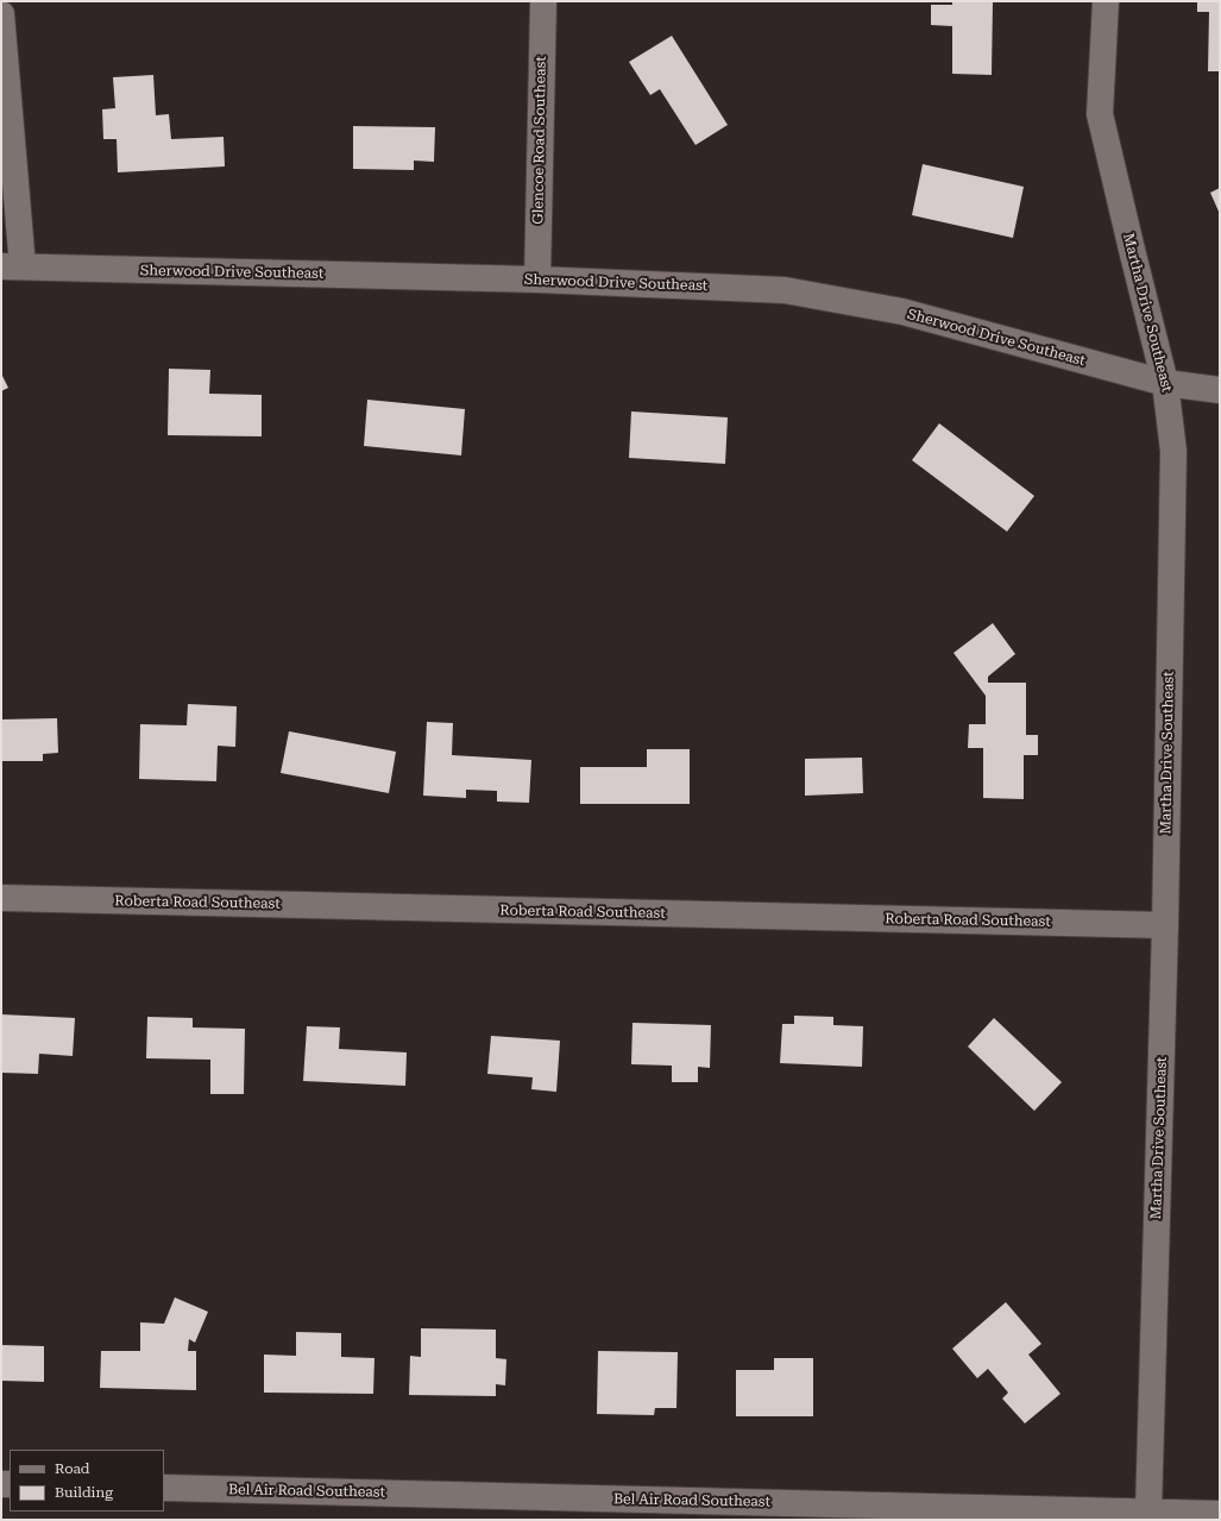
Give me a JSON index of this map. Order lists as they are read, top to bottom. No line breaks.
{"streets":{"street":["Glencoe Road Southeast","Sherwood Drive Southeast","Martha Drive Southeast","Roberta Road Southeast","Bel Air Road Southeast"]},"crossings":[["Glencoe Road Southeast","Sherwood Drive Southeast"],["Sherwood Drive Southeast","Martha Drive Southeast"],["Martha Drive Southeast","Roberta Road Southeast"],["Martha Drive Southeast","Bel Air Road Southeast"]],"legend":["Road","Building"]}
